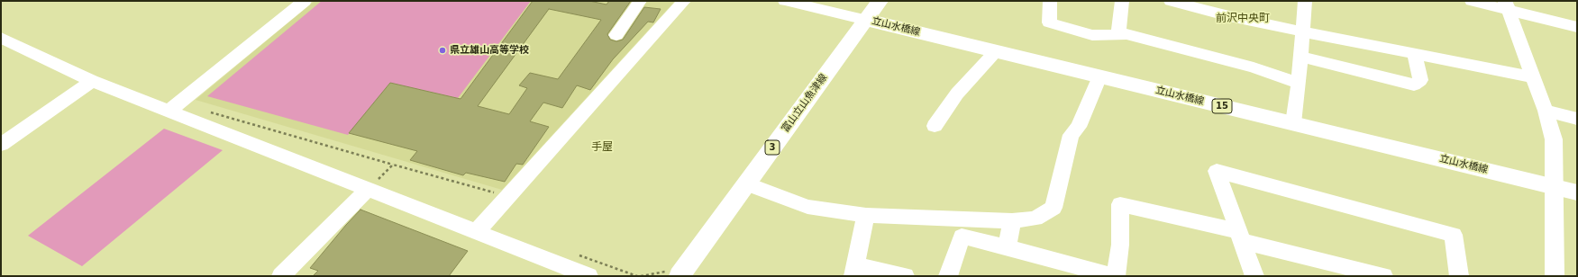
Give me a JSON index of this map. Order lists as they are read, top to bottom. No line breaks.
{"streets":{"main road":["立山水橋線","富山立山魚津線","15","3"]},"crossings":[["立山水橋線","富山立山魚津線"]],"districts":["前沢中央町","手屋"],"places":["県立雄山高等学校"]}
